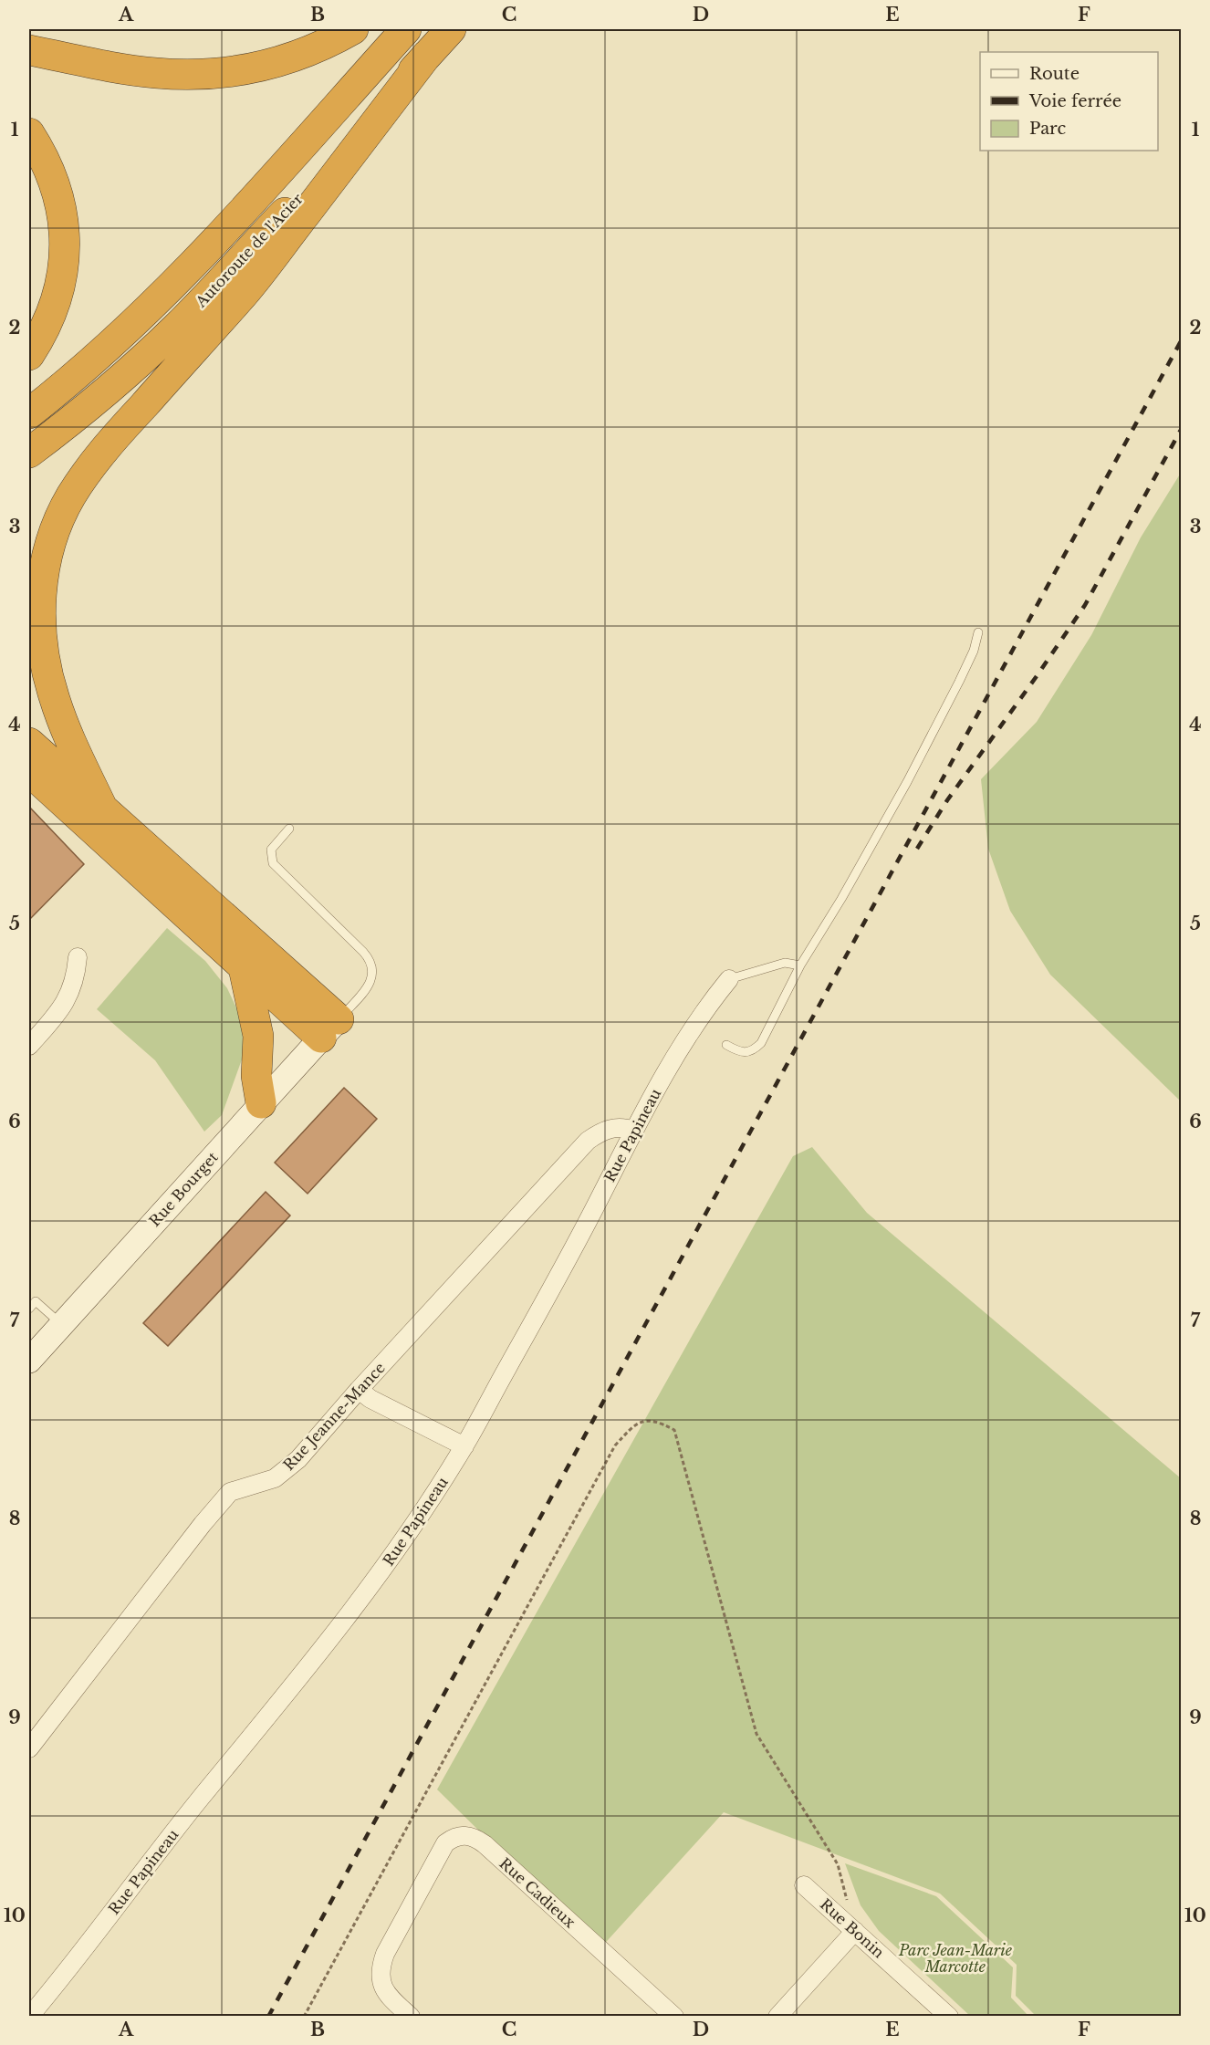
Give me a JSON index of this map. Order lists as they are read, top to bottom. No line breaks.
{"streets":{"highway":["Autoroute de l'Acier"],"street":["Rue Papineau","Rue Bourget","Rue Jeanne-Mance","Rue Cadieux","Rue Bonin"]},"crossings":[["Rue Papineau","Rue Jeanne-Mance"]],"parks":["Parc Jean-Marie Marcotte"],"legend":["Route","Voie ferrée","Parc"],"grid":{"columns":["A","B","C","D","E","F"],"rows":["1","2","3","4","5","6","7","8","9","10"]}}
